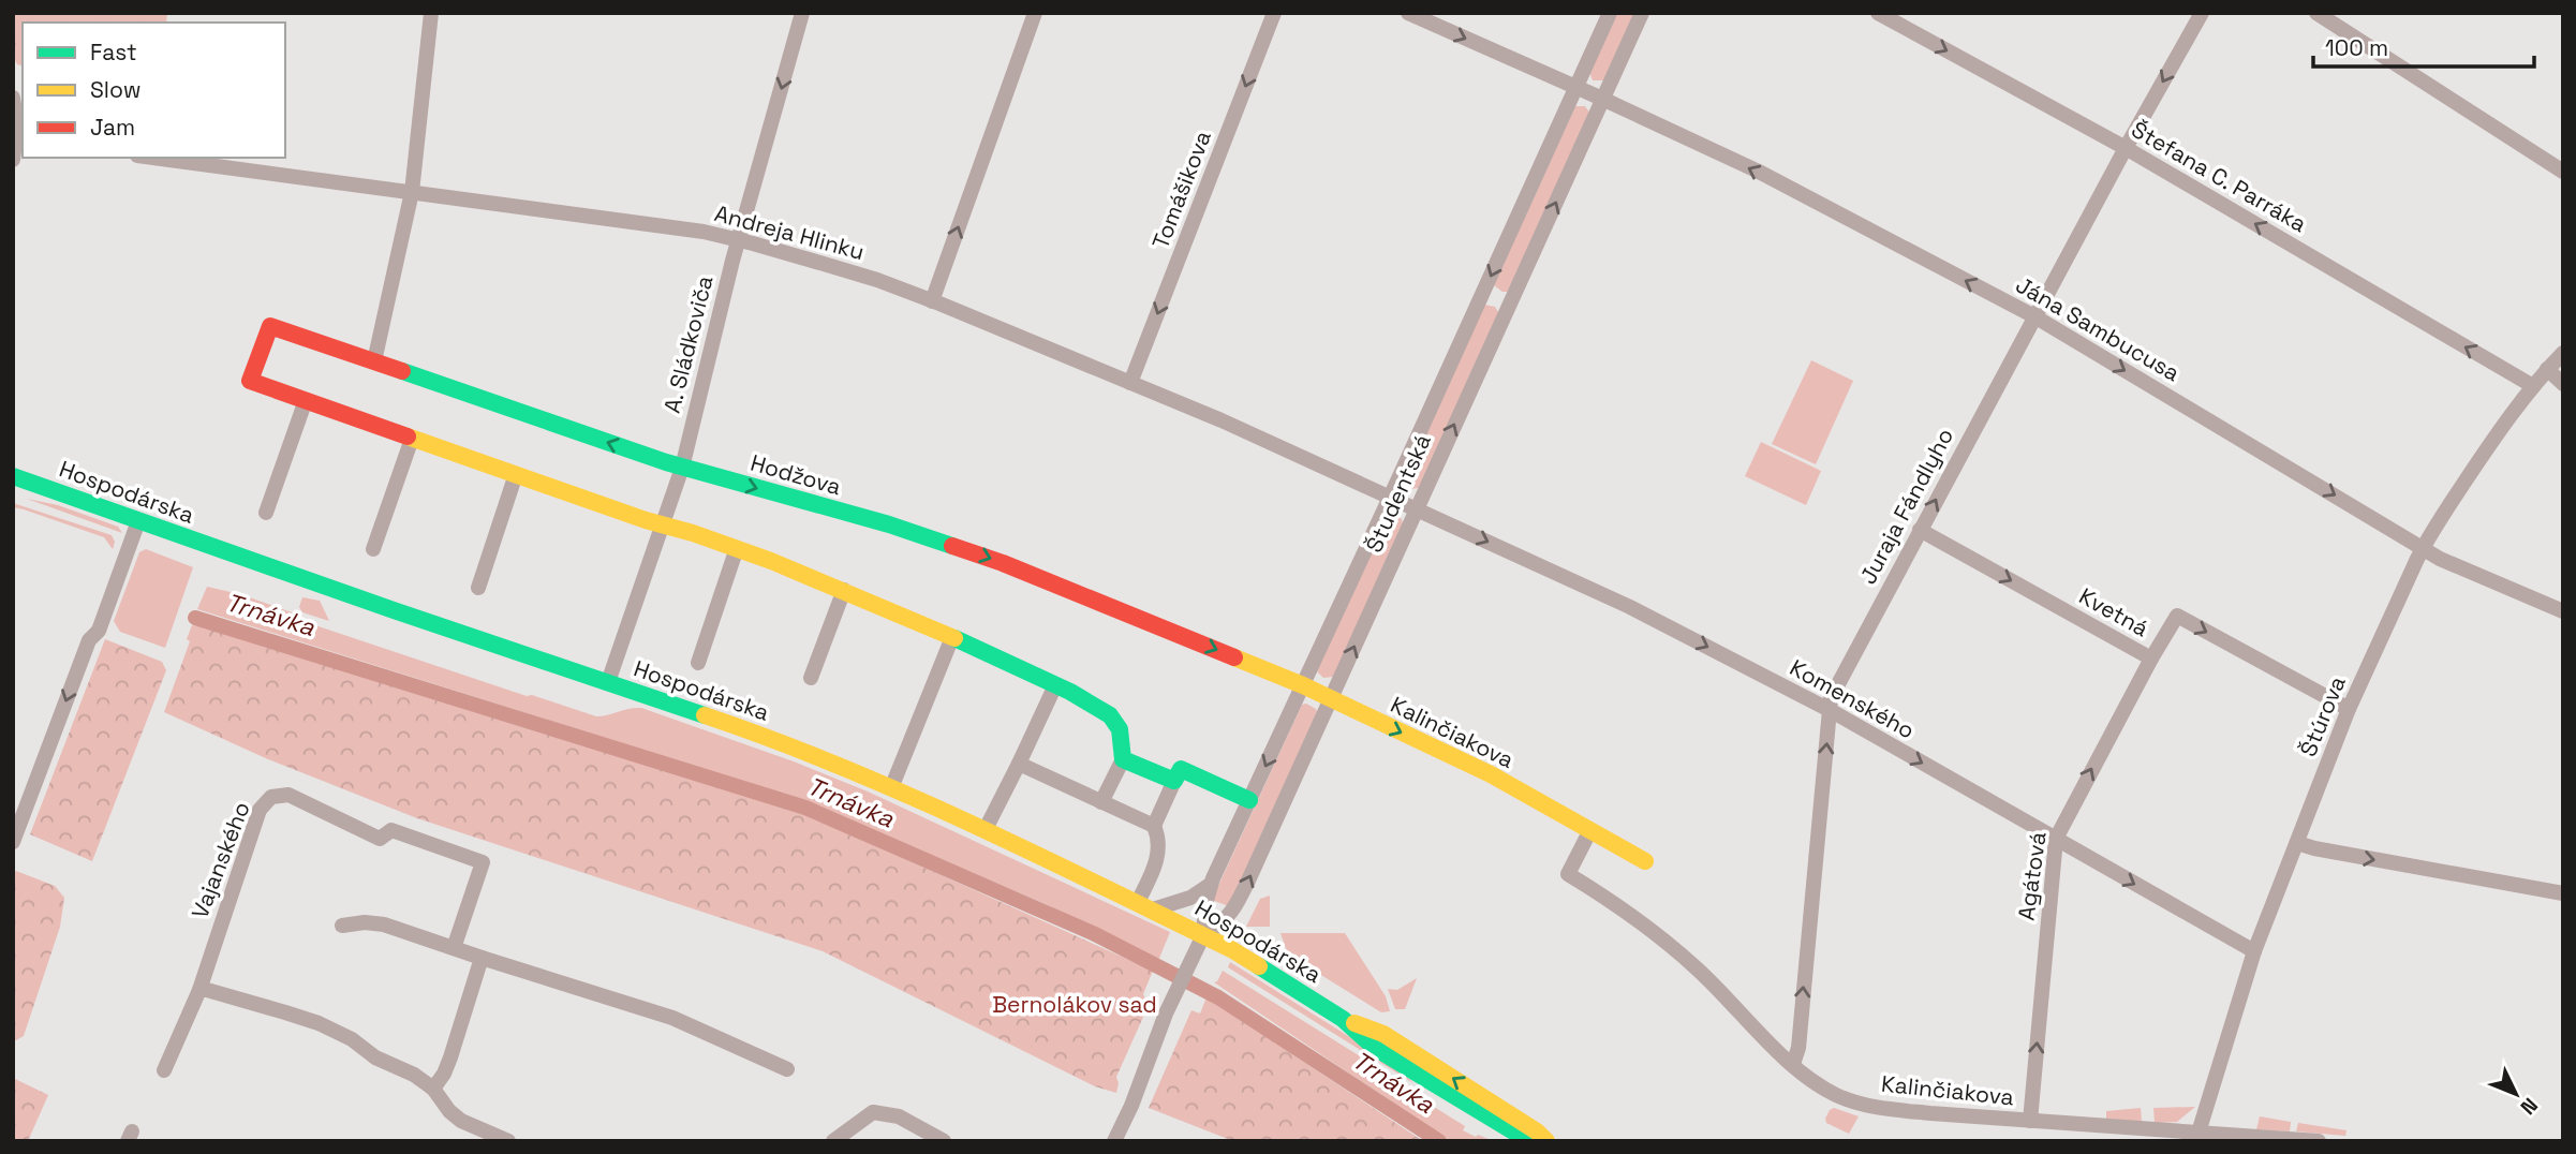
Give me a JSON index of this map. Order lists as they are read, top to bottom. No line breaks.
{"streets":{"street":["Štefana C. Parráka","Tomášikova","Andreja Hlinku","Jána Sambucusa","A. Sládkoviča","Hodžova","Hospodárska","Študentská","Juraja Fándlyho","Kvetná","Komenského","Štúrova","Kalinčiakova","Vajanského","Agátová"]},"crossings":[["Štefana C. Parráka","Juraja Fándlyho"],["Štefana C. Parráka","Štúrova"],["Tomášikova","Andreja Hlinku"],["Andreja Hlinku","A. Sládkoviča"],["Andreja Hlinku","Študentská"],["Andreja Hlinku","Komenského"],["Jána Sambucusa","Študentská"],["Jána Sambucusa","Juraja Fándlyho"],["Jána Sambucusa","Štúrova"],["A. Sládkoviča","Hodžova"],["A. Sládkoviča","Hospodárska"],["Hodžova","Študentská"],["Hodžova","Kalinčiakova"],["Hospodárska","Študentská"],["Študentská","Komenského"],["Študentská","Kalinčiakova"],["Juraja Fándlyho","Kvetná"],["Juraja Fándlyho","Komenského"],["Juraja Fándlyho","Kalinčiakova"],["Kvetná","Štúrova"],["Kvetná","Agátová"],["Komenského","Štúrova"],["Komenského","Agátová"],["Štúrova","Kalinčiakova"],["Kalinčiakova","Agátová"]],"one_way":["Tomášikova","Kvetná","Komenského","Agátová"],"water":["Trnávka"],"parks":["Bernolákov sad"],"legend":["Fast","Slow","Jam"],"scale_bar":"100 m","north":"bottom right"}
